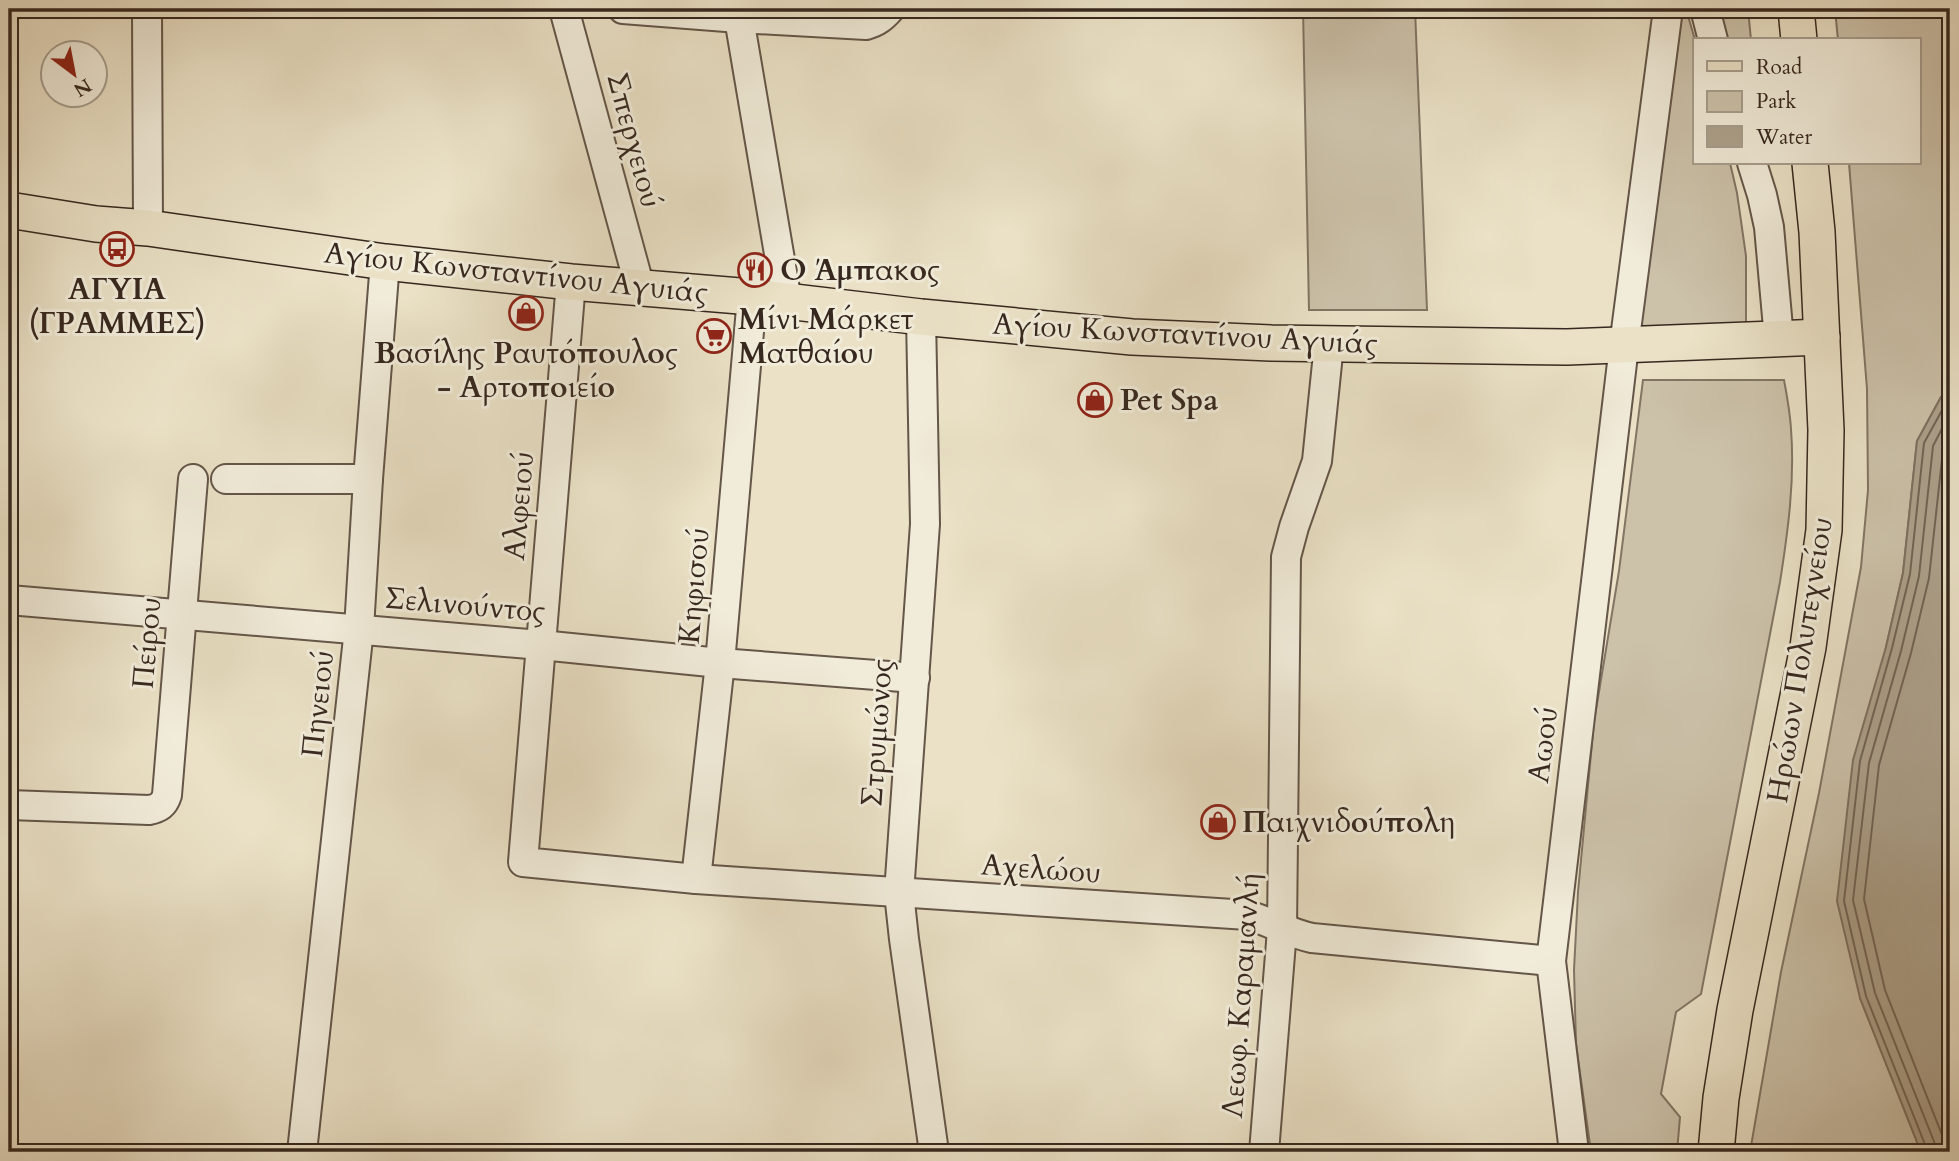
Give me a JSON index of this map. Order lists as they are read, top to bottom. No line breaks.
{"streets":{"main road":["Αγίου Κωνσταντίνου Αγυιάς","Ηρώων Πολυτεχνείου"],"street":["Σπερχειού","Αλφειού","Κηφισού","Σελινούντος","Πείρου","Πηνειού","Στρυμώνος","Αωού","Αχελώου","Λεωφ. Καραμανλή"]},"crossings":[["Σπερχειού","Αγίου Κωνσταντίνου Αγυιάς"],["Αγίου Κωνσταντίνου Αγυιάς","Αλφειού"],["Αγίου Κωνσταντίνου Αγυιάς","Κηφισού"],["Αγίου Κωνσταντίνου Αγυιάς","Ηρώων Πολυτεχνείου"],["Αγίου Κωνσταντίνου Αγυιάς","Πηνειού"],["Αγίου Κωνσταντίνου Αγυιάς","Στρυμώνος"],["Αγίου Κωνσταντίνου Αγυιάς","Αωού"],["Αγίου Κωνσταντίνου Αγυιάς","Λεωφ. Καραμανλή"],["Αλφειού","Σελινούντος"],["Αλφειού","Αχελώου"],["Κηφισού","Σελινούντος"],["Κηφισού","Αχελώου"],["Σελινούντος","Πείρου"],["Σελινούντος","Πηνειού"],["Σελινούντος","Στρυμώνος"],["Στρυμώνος","Αχελώου"],["Αωού","Αχελώου"],["Αχελώου","Λεωφ. Καραμανλή"]],"places":{"bus stop":["ΑΓΥΙΑ (ΓΡΑΜΜΕΣ)"],"restaurant":["Ο Άμπακος"],"shop":["Βασίλης Ραυτόπουλος - Αρτοποιείο","Pet Spa","Παιχνιδούπολη"],"supermarket":["Μίνι Μάρκετ Ματθαίου"]},"legend":["Road","Park","Water"],"north":"bottom right"}
